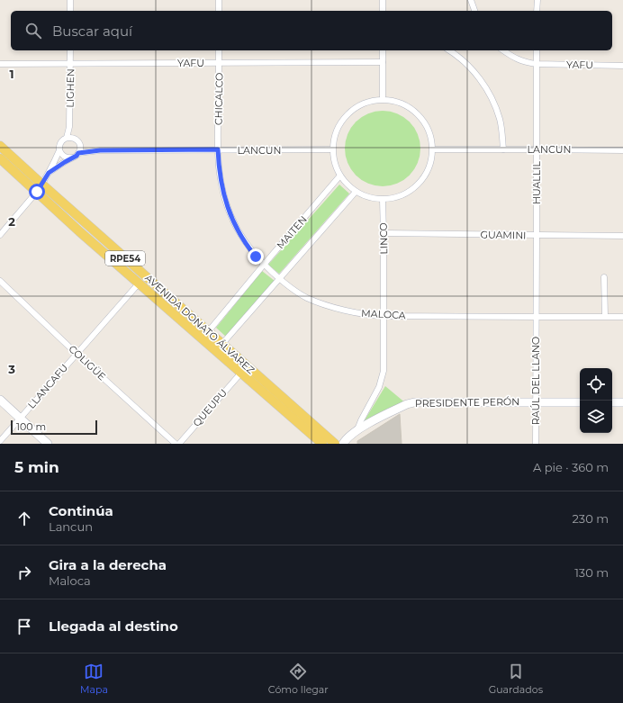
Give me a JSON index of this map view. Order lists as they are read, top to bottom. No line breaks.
{"streets":{"main road":["RPE54","AVENIDA DONATO ÁLVAREZ","PRESIDENTE PERÓN"],"street":["YAFU","LIGHEN","CHICALCO","LANCUN","HUALLIL","MAITEN","GUAMINI","LINCO","MALOCA","COLIGÜE","RAÚL DEL LLANO","LLANCAFU","QUEUPU"]},"crossings":[["YAFU","LIGHEN"],["YAFU","CHICALCO"],["YAFU","HUALLIL"],["LIGHEN","LANCUN"],["CHICALCO","LANCUN"],["CHICALCO","MALOCA"],["LANCUN","HUALLIL"],["LANCUN","MAITEN"],["LANCUN","LINCO"],["LANCUN","MALOCA"],["LANCUN","AVENIDA DONATO ÁLVAREZ"],["HUALLIL","GUAMINI"],["HUALLIL","MALOCA"],["HUALLIL","RAÚL DEL LLANO"],["MAITEN","LINCO"],["MAITEN","MALOCA"],["MAITEN","AVENIDA DONATO ÁLVAREZ"],["GUAMINI","LINCO"],["LINCO","MALOCA"],["LINCO","PRESIDENTE PERÓN"],["MALOCA","RAÚL DEL LLANO"],["AVENIDA DONATO ÁLVAREZ","LLANCAFU"],["AVENIDA DONATO ÁLVAREZ","QUEUPU"],["COLIGÜE","LLANCAFU"],["RAÚL DEL LLANO","PRESIDENTE PERÓN"]],"scale_bar":"100 m","page":{"search":"Buscar aquí","scale":"100 m","heading":["5 min","A pie · 360 m"],"list":[["Continúa","Lancun","230 m"],["Gira a la derecha","Maloca","130 m"],"Llegada al destino"],"nav":["Mapa","Cómo llegar","Guardados"]},"grid":{"rows":["1","2","3"]}}
